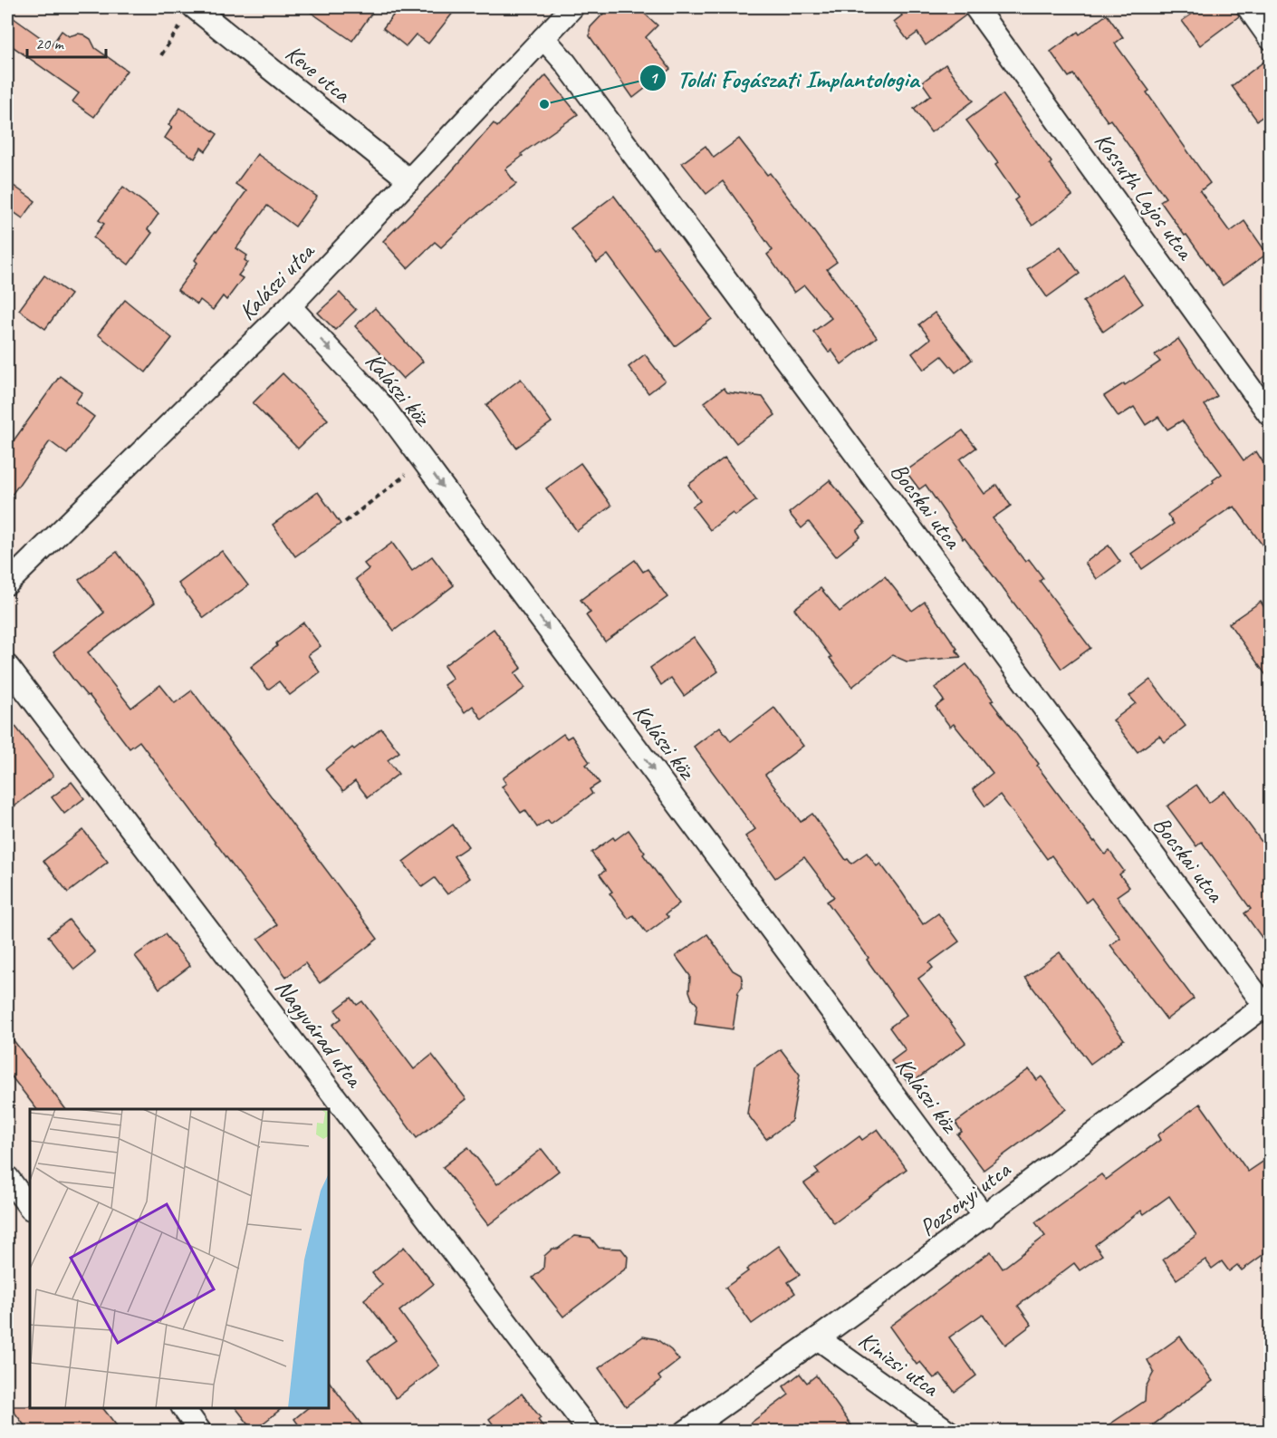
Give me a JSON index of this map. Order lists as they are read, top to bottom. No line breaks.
{"streets":{"street":["Keve utca","Kossuth Lajos utca","Kalászi utca","Kalászi köz","Bocskai utca","Nagyvárad utca","Pozsonyi utca","Kinizsi utca"]},"crossings":[["Keve utca","Kalászi utca"],["Kalászi utca","Kalászi köz"],["Kalászi utca","Bocskai utca"],["Kalászi köz","Pozsonyi utca"],["Bocskai utca","Pozsonyi utca"],["Pozsonyi utca","Kinizsi utca"]],"one_way":["Kalászi köz"],"places":["Toldi Fogászati Implantologia"],"scale_bar":"20 m"}
